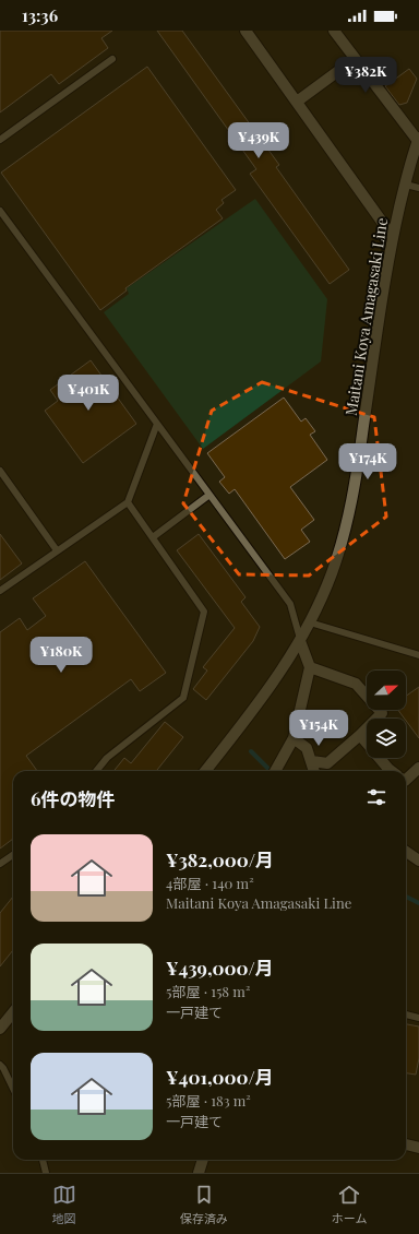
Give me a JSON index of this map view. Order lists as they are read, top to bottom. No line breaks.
{"streets":{"street":["Maitani Koya Amagasaki Line"]},"north":"right","page":{"status":"13:36","price":["¥382K","¥439K","¥401K","¥174K","¥180K","¥154K"],"heading":"6件の物件","list":[{"name":"¥382,000/月","note":"4部屋 · 140 m² · Maitani Koya Amagasaki Line"},{"name":"¥439,000/月","note":"5部屋 · 158 m² · 一戸建て"},{"name":"¥401,000/月","note":"5部屋 · 183 m² · 一戸建て"}],"tabs":["地図","保存済み","ホーム"]}}
